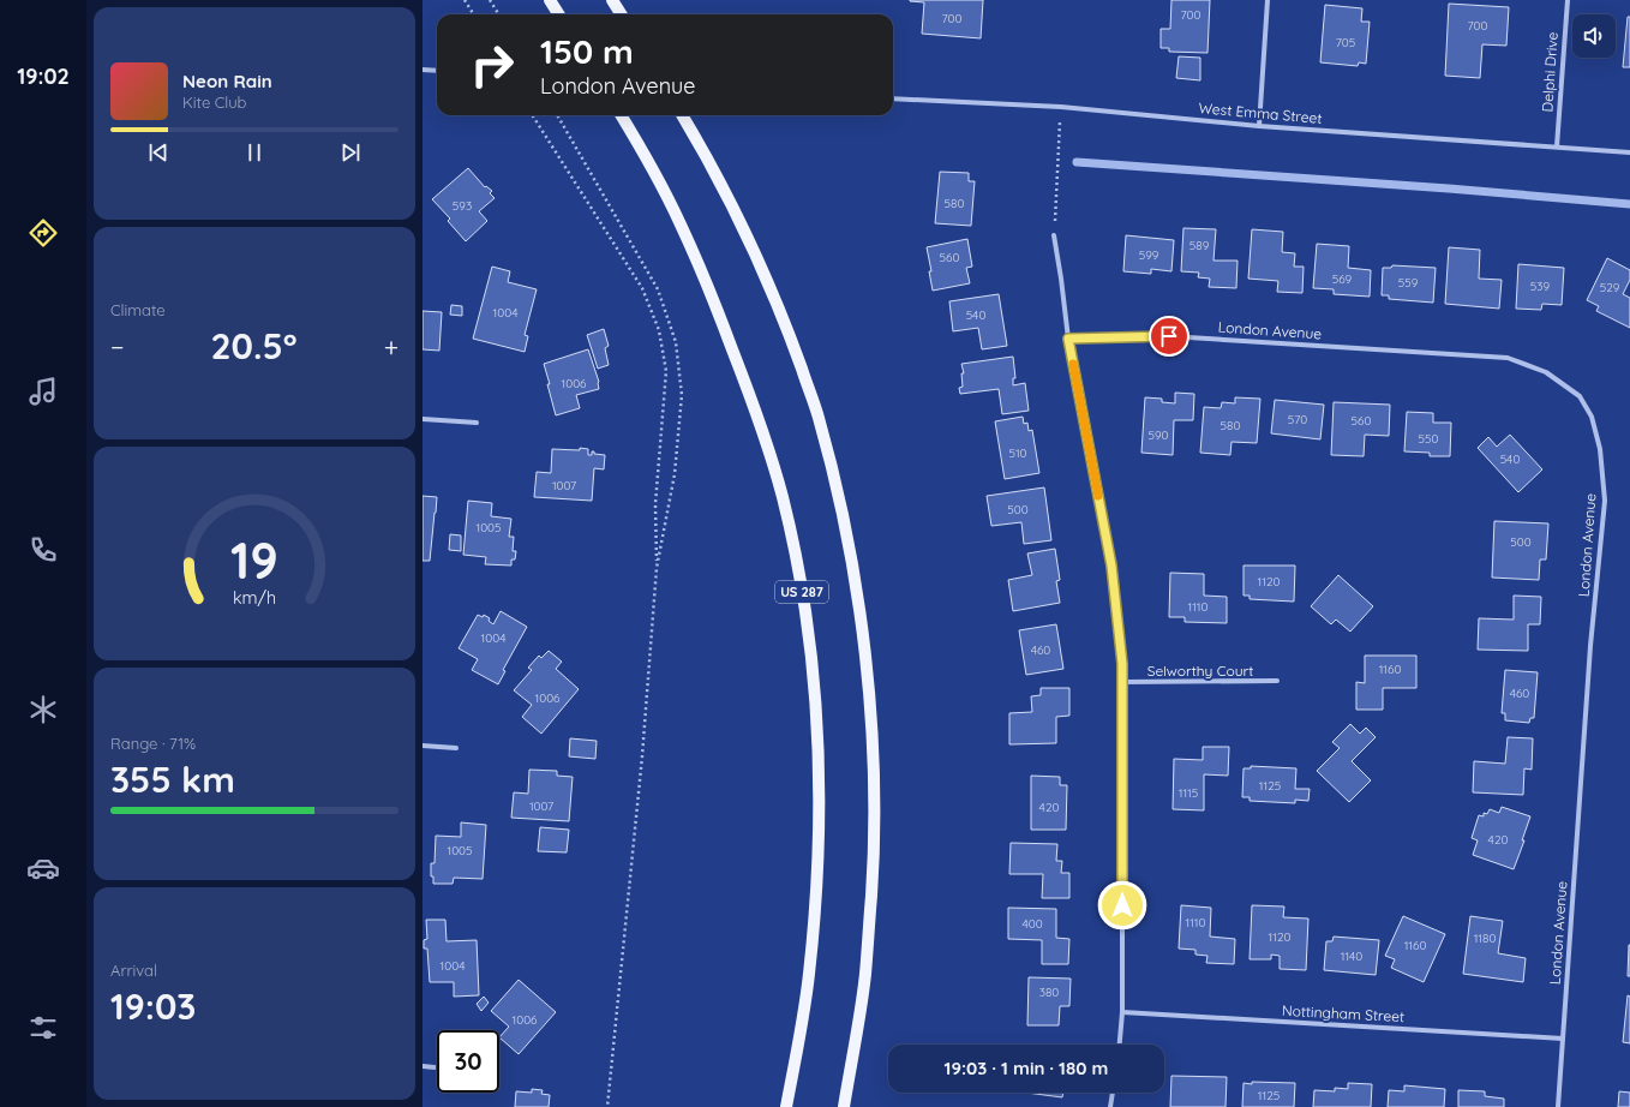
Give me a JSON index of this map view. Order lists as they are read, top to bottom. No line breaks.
{"streets":{"main road":["US 287"],"street":["Delphi Drive","West Emma Street","London Avenue","Selworthy Court","Nottingham Street"]},"crossings":[["Delphi Drive","West Emma Street"],["London Avenue","Nottingham Street"]],"house_numbers":["700","700","700","705","580","593","589","599","560","569","559","539","529","1004","540","1006","570","560","580","590","550","510","540","1007","500","1005","500","1120","1110","1004","460","1160","460","1006","1125","1115","1007","420","420","1005","1110","400","1120","1180","1160","1140","1004","380","1006","1125"],"page":{"tabs":"19:02","turn":["150 m","London Avenue"],"song":["Neon Rain","Kite Club"],"tile":["Climate",["Range · 71%","355 km"],["Arrival","19:03"]],"heat":["−","20.5°","+"],"limit":"30","trip":"19:03 · 1 min · 180 m","gauge":["19","km/h"]}}
